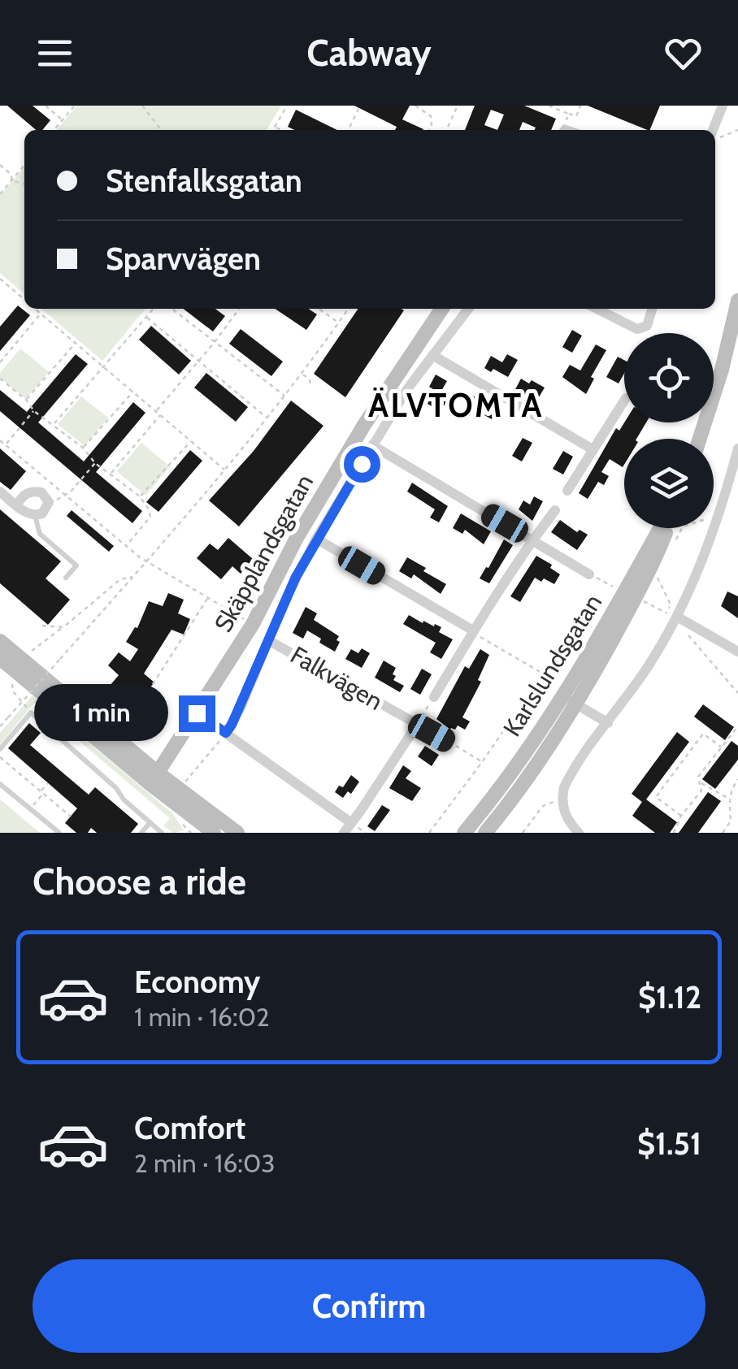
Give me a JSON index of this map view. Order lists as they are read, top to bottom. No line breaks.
{"streets":{"main road":["Skäpplandsgatan","Karlslundsgatan"],"street":["Falkvägen"]},"districts":["ÄLVTOMTA"],"page":{"header":"Cabway","banner":["Stenfalksgatan","Sparvvägen"],"bubble":"1 min","heading":"Choose a ride","list":[{"name":"Economy","note":"1 min · 16:02","value":"$1.12"},{"name":"Comfort","note":"2 min · 16:03","value":"$1.51"}],"buttons":"Confirm"}}
